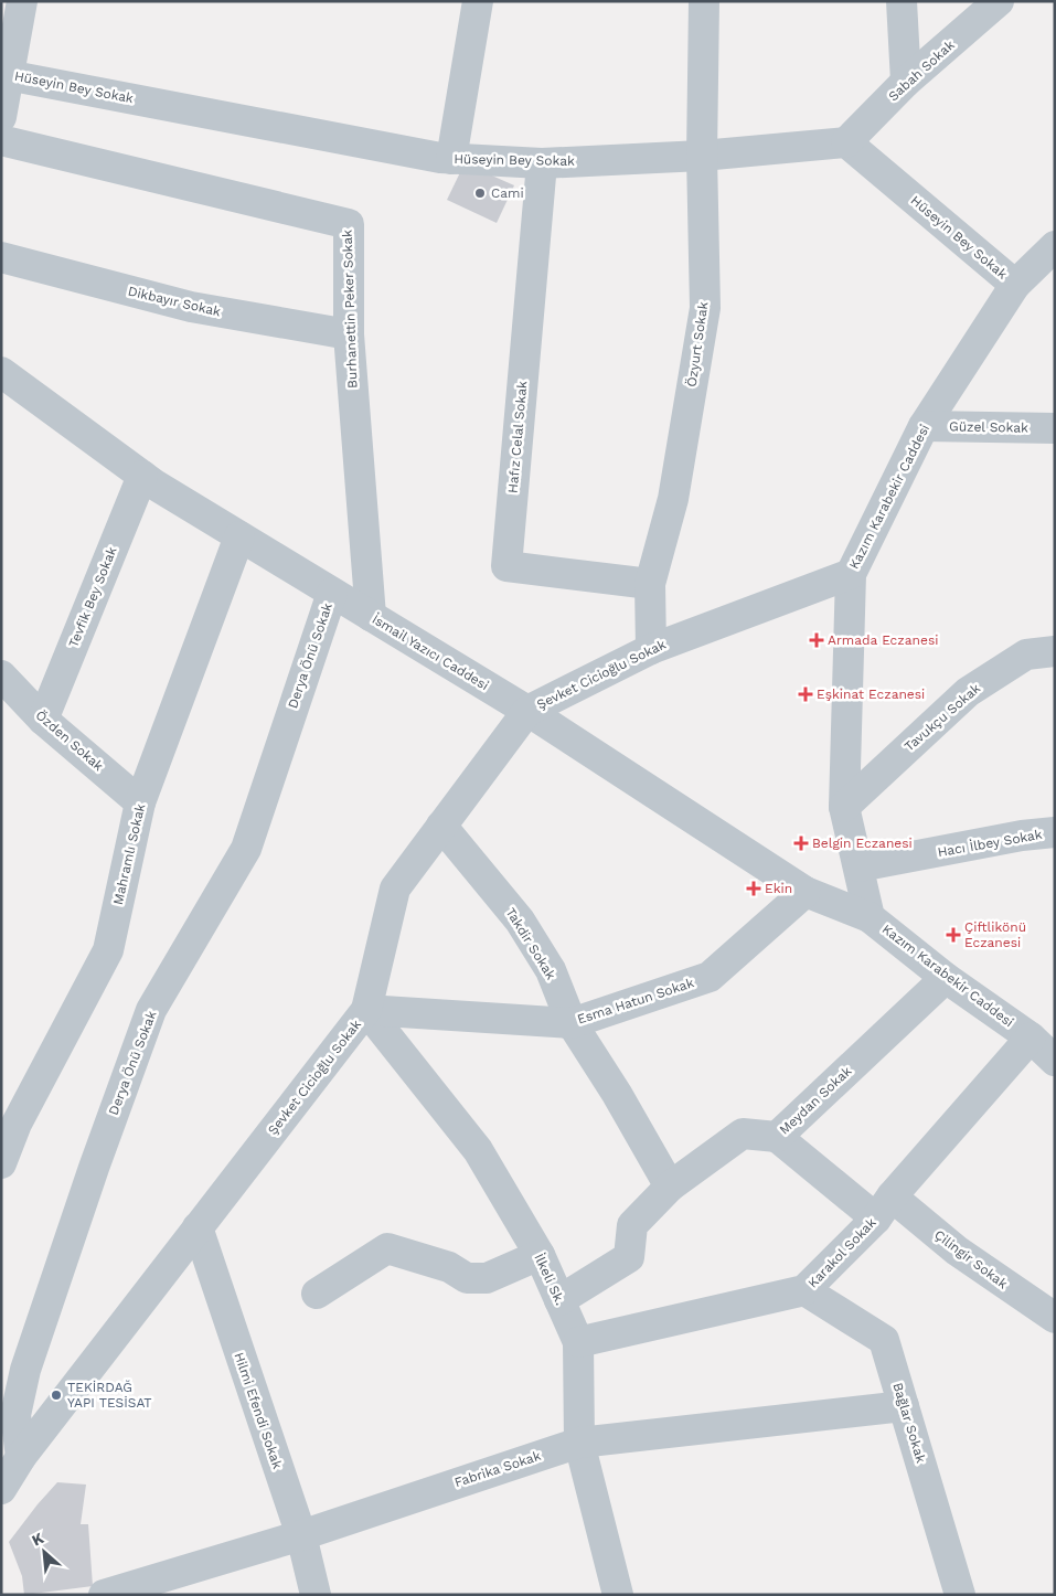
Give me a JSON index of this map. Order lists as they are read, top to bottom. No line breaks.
{"streets":{"street":["Sabah Sokak","Hüseyin Bey Sokak","Dikbayır Sokak","Burhanettin Peker Sokak","Özyurt Sokak","Güzel Sokak","Hafız Celal Sokak","Kazım Karabekir Caddesi","Tevfik Bey Sokak","İsmail Yazıcı Caddesi","Derya Önü Sokak","Şevket Cicioğlu Sokak","Tavukçu Sokak","Özden Sokak","Hacı İlbey Sokak","Mahramlı Sokak","Takdir Sokak","Esma Hatun Sokak","Meydan Sokak","Karakol Sokak","Çilingir Sokak","İlkeli Sk.","Hilmi Efendi Sokak","Bağlar Sokak","Fabrika Sokak"]},"crossings":[["Sabah Sokak","Hüseyin Bey Sokak"],["Hüseyin Bey Sokak","Özyurt Sokak"],["Hüseyin Bey Sokak","Hafız Celal Sokak"],["Hüseyin Bey Sokak","Kazım Karabekir Caddesi"],["Dikbayır Sokak","Burhanettin Peker Sokak"],["Burhanettin Peker Sokak","İsmail Yazıcı Caddesi"],["Özyurt Sokak","Hafız Celal Sokak"],["Özyurt Sokak","Şevket Cicioğlu Sokak"],["Güzel Sokak","Kazım Karabekir Caddesi"],["Kazım Karabekir Caddesi","İsmail Yazıcı Caddesi"],["Kazım Karabekir Caddesi","Şevket Cicioğlu Sokak"],["Kazım Karabekir Caddesi","Tavukçu Sokak"],["Kazım Karabekir Caddesi","Hacı İlbey Sokak"],["Kazım Karabekir Caddesi","Meydan Sokak"],["Kazım Karabekir Caddesi","Karakol Sokak"],["Tevfik Bey Sokak","İsmail Yazıcı Caddesi"],["Tevfik Bey Sokak","Özden Sokak"],["İsmail Yazıcı Caddesi","Derya Önü Sokak"],["İsmail Yazıcı Caddesi","Şevket Cicioğlu Sokak"],["İsmail Yazıcı Caddesi","Mahramlı Sokak"],["İsmail Yazıcı Caddesi","Esma Hatun Sokak"],["Derya Önü Sokak","Şevket Cicioğlu Sokak"],["Şevket Cicioğlu Sokak","Takdir Sokak"],["Şevket Cicioğlu Sokak","Esma Hatun Sokak"],["Şevket Cicioğlu Sokak","İlkeli Sk."],["Şevket Cicioğlu Sokak","Hilmi Efendi Sokak"],["Özden Sokak","Mahramlı Sokak"],["Takdir Sokak","Esma Hatun Sokak"],["Takdir Sokak","Meydan Sokak"],["Esma Hatun Sokak","İlkeli Sk."],["Meydan Sokak","Çilingir Sokak"],["Meydan Sokak","İlkeli Sk."],["Karakol Sokak","Çilingir Sokak"],["Karakol Sokak","İlkeli Sk."],["Karakol Sokak","Bağlar Sokak"],["İlkeli Sk.","Fabrika Sokak"],["Hilmi Efendi Sokak","Fabrika Sokak"],["Bağlar Sokak","Fabrika Sokak"]],"places":{"other":["Cami","TEKİRDAĞ YAPI TESİSAT"],"health":["Armada Eczanesi","Eşkinat Eczanesi","Belgin Eczanesi","Ekin","Çiftlikönü Eczanesi"]},"north":"top left"}
